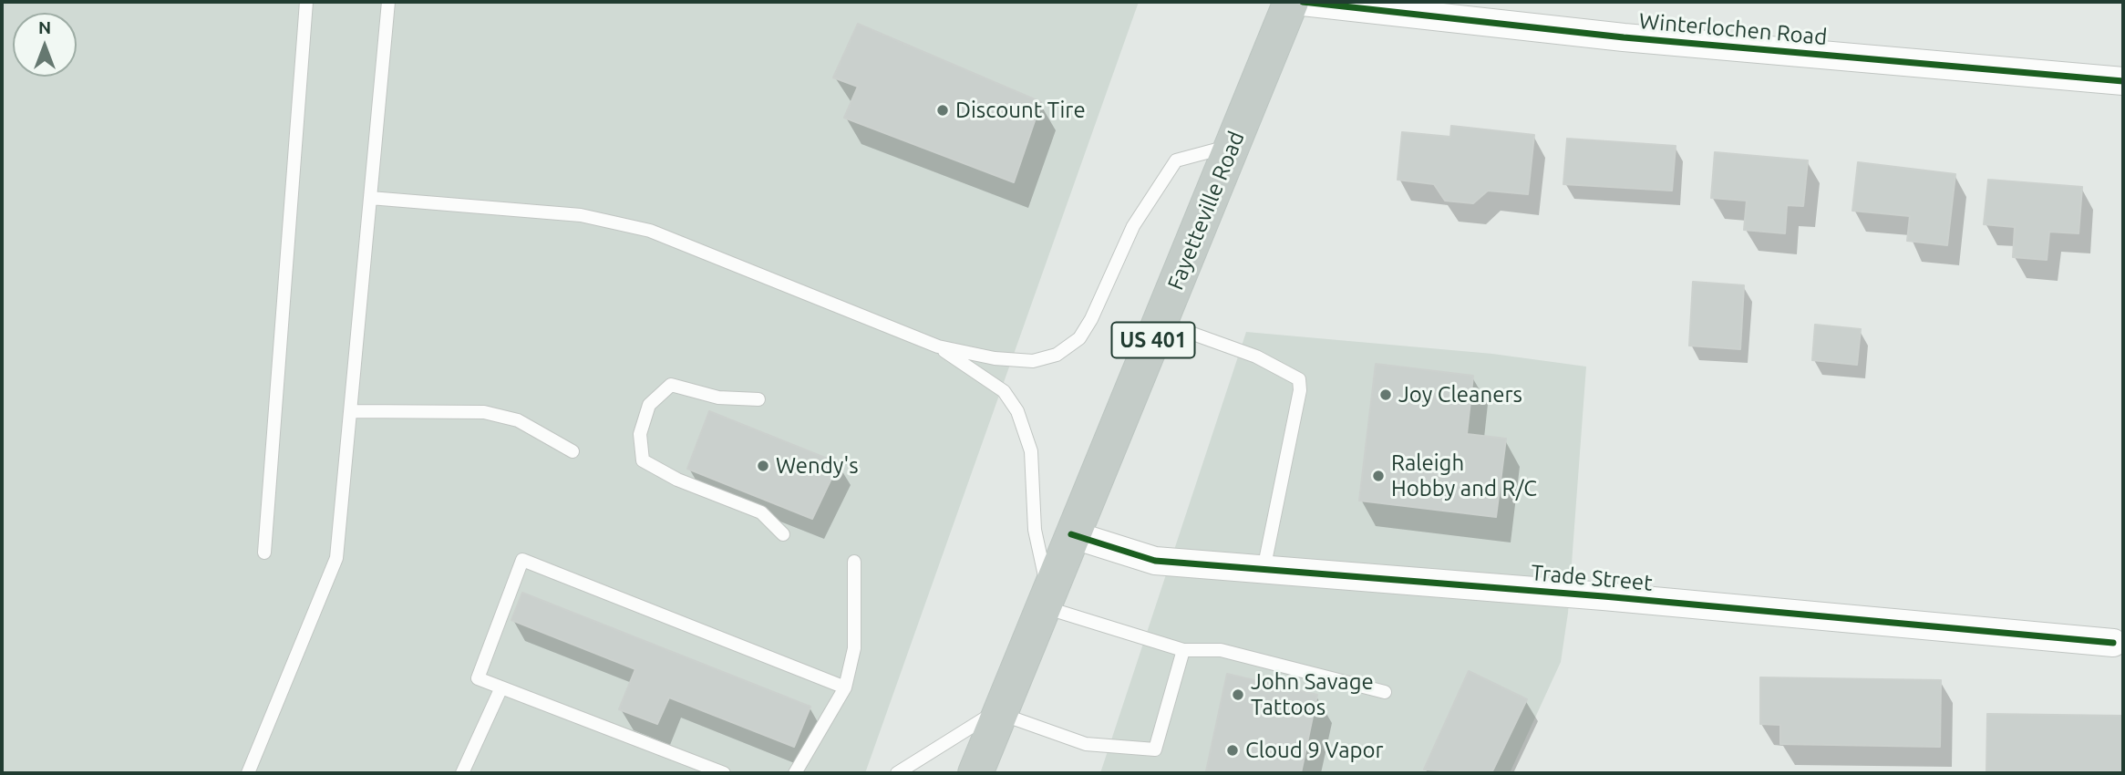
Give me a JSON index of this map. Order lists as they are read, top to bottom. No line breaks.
{"streets":{"highway":["Fayetteville Road","US 401"],"street":["Winterlochen Road","Trade Street"]},"crossings":[["Fayetteville Road","Trade Street"]],"places":["Discount Tire","Joy Cleaners","Wendy's","Raleigh Hobby and R/C","John Savage Tattoos","Cloud 9 Vapor"],"north":"top"}
